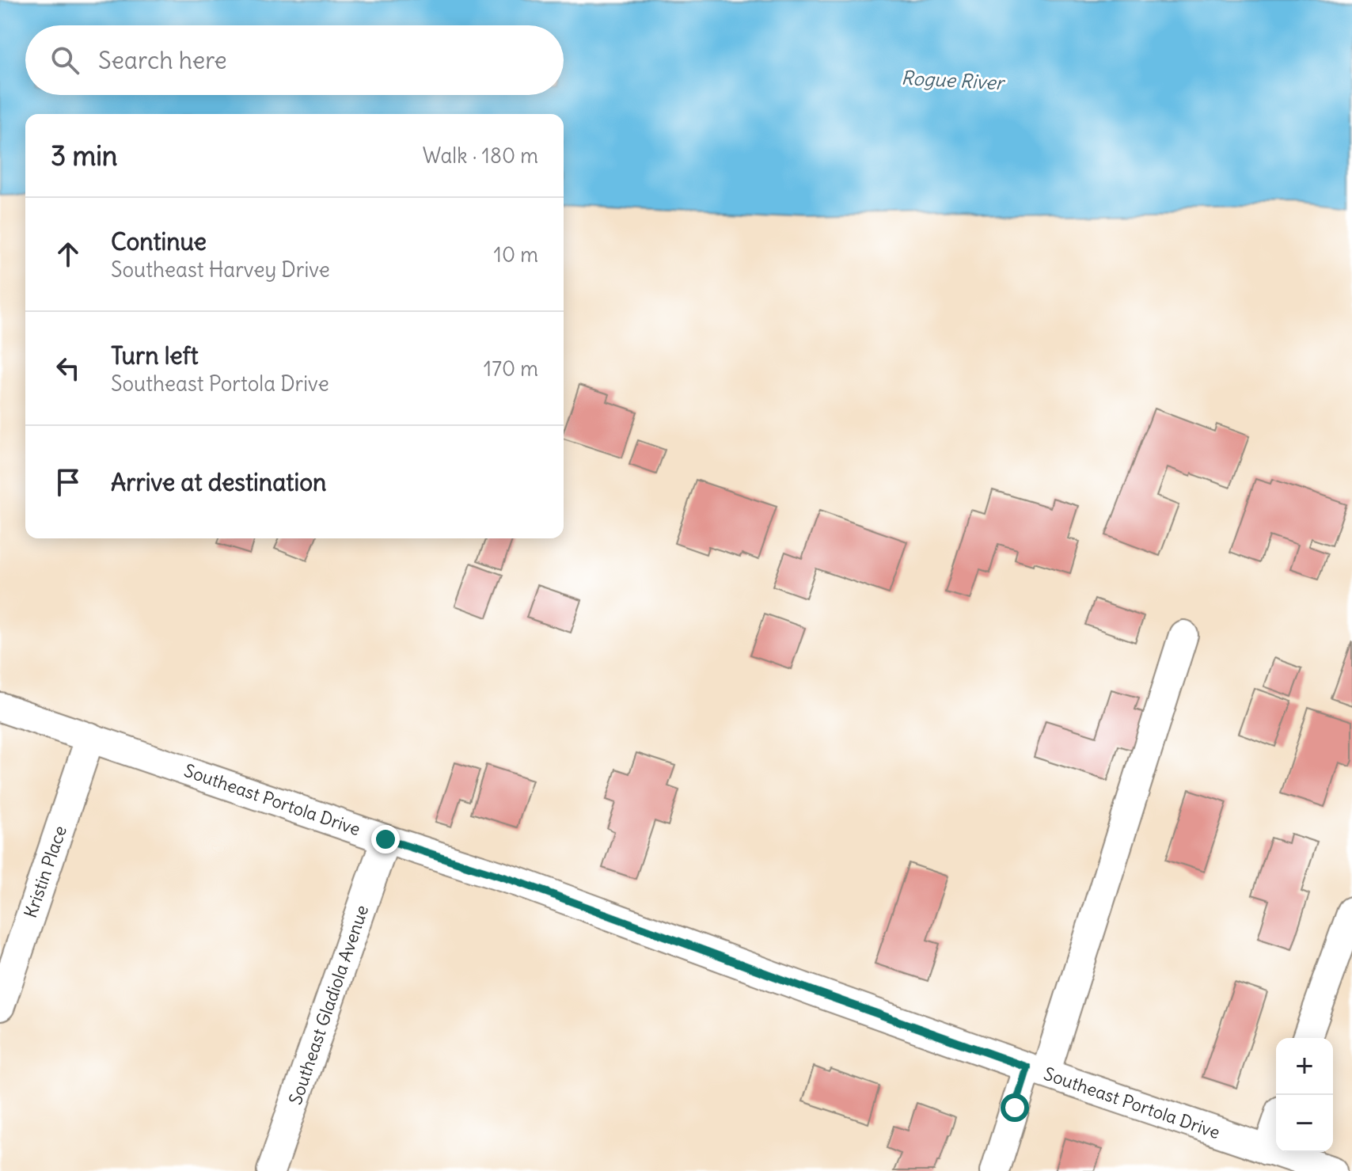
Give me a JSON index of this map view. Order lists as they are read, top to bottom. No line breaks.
{"streets":{"street":["Southeast Portola Drive","Kristin Place","Southeast Gladiola Avenue"]},"crossings":[["Southeast Portola Drive","Kristin Place"],["Southeast Portola Drive","Southeast Gladiola Avenue"]],"water":["Rogue River"],"page":{"search":"Search here","heading":["3 min","Walk · 180 m"],"list":[["Continue","Southeast Harvey Drive","10 m"],["Turn left","Southeast Portola Drive","170 m"],"Arrive at destination"],"map_buttons":["+","−"]}}
